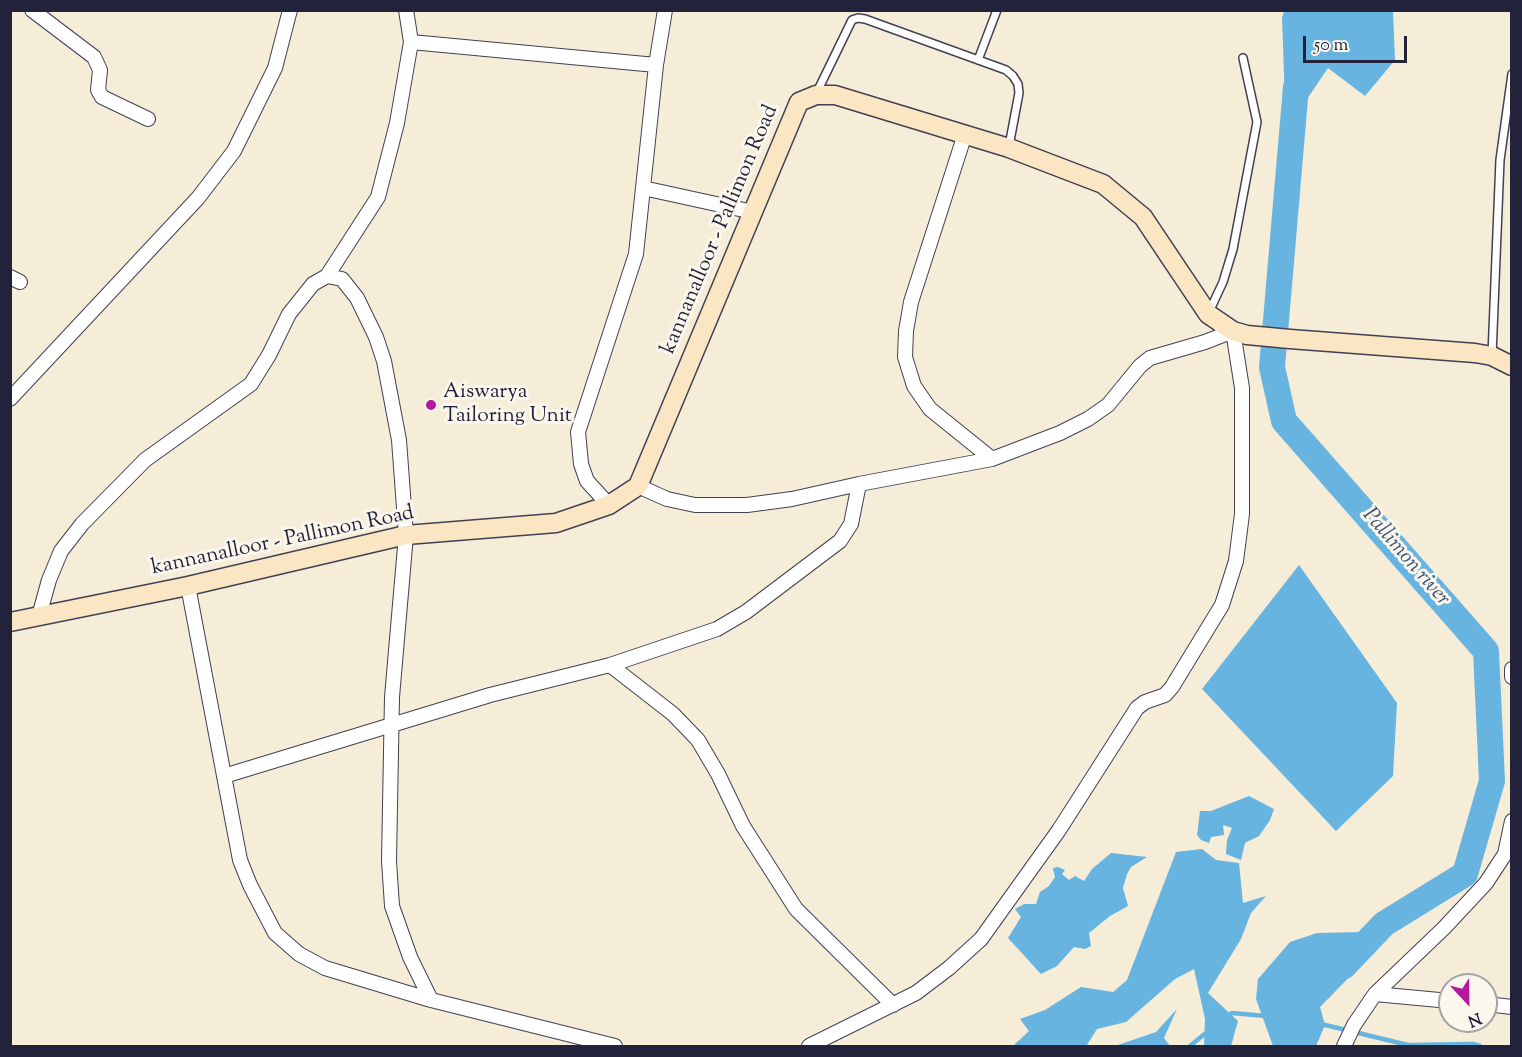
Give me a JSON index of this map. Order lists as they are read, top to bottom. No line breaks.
{"streets":{"street":["kannanalloor - Pallimon Road"]},"water":["Pallimon river"],"places":["Aiswarya Tailoring Unit"],"scale_bar":"50 m","north":"bottom"}
